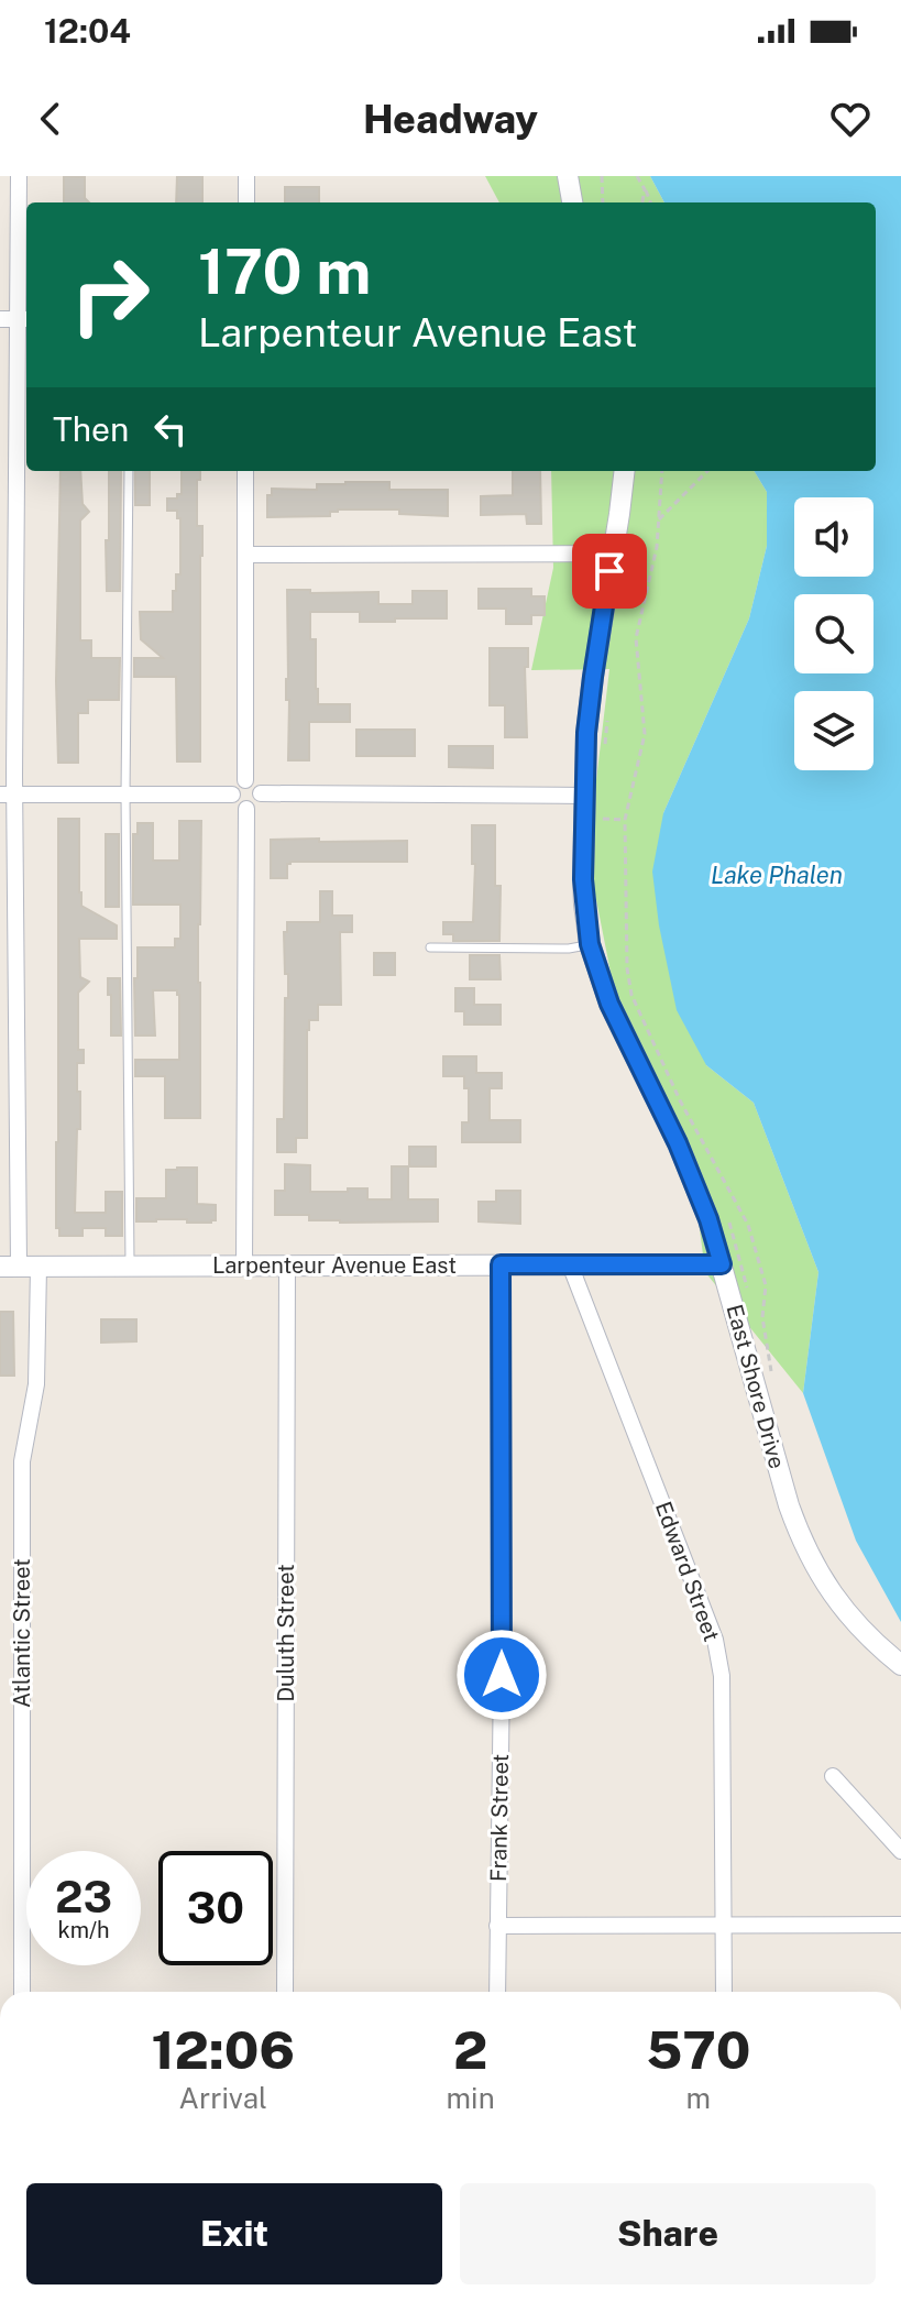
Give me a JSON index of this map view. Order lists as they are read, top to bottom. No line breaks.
{"streets":{"street":["Larpenteur Avenue East","East Shore Drive","Edward Street","Atlantic Street","Duluth Street","Frank Street"]},"crossings":[["Larpenteur Avenue East","East Shore Drive"],["Larpenteur Avenue East","Edward Street"],["Larpenteur Avenue East","Atlantic Street"],["Larpenteur Avenue East","Duluth Street"],["Larpenteur Avenue East","Frank Street"]],"water":["Lake Phalen"],"page":{"status":"12:04","header":"Headway","turn":["170 m","Larpenteur Avenue East"],"then":"Then","speed":"23 km/h","limit":"30","eta":["12:06","Arrival","2","min","570","m"],"buttons":["Exit","Share"]}}
